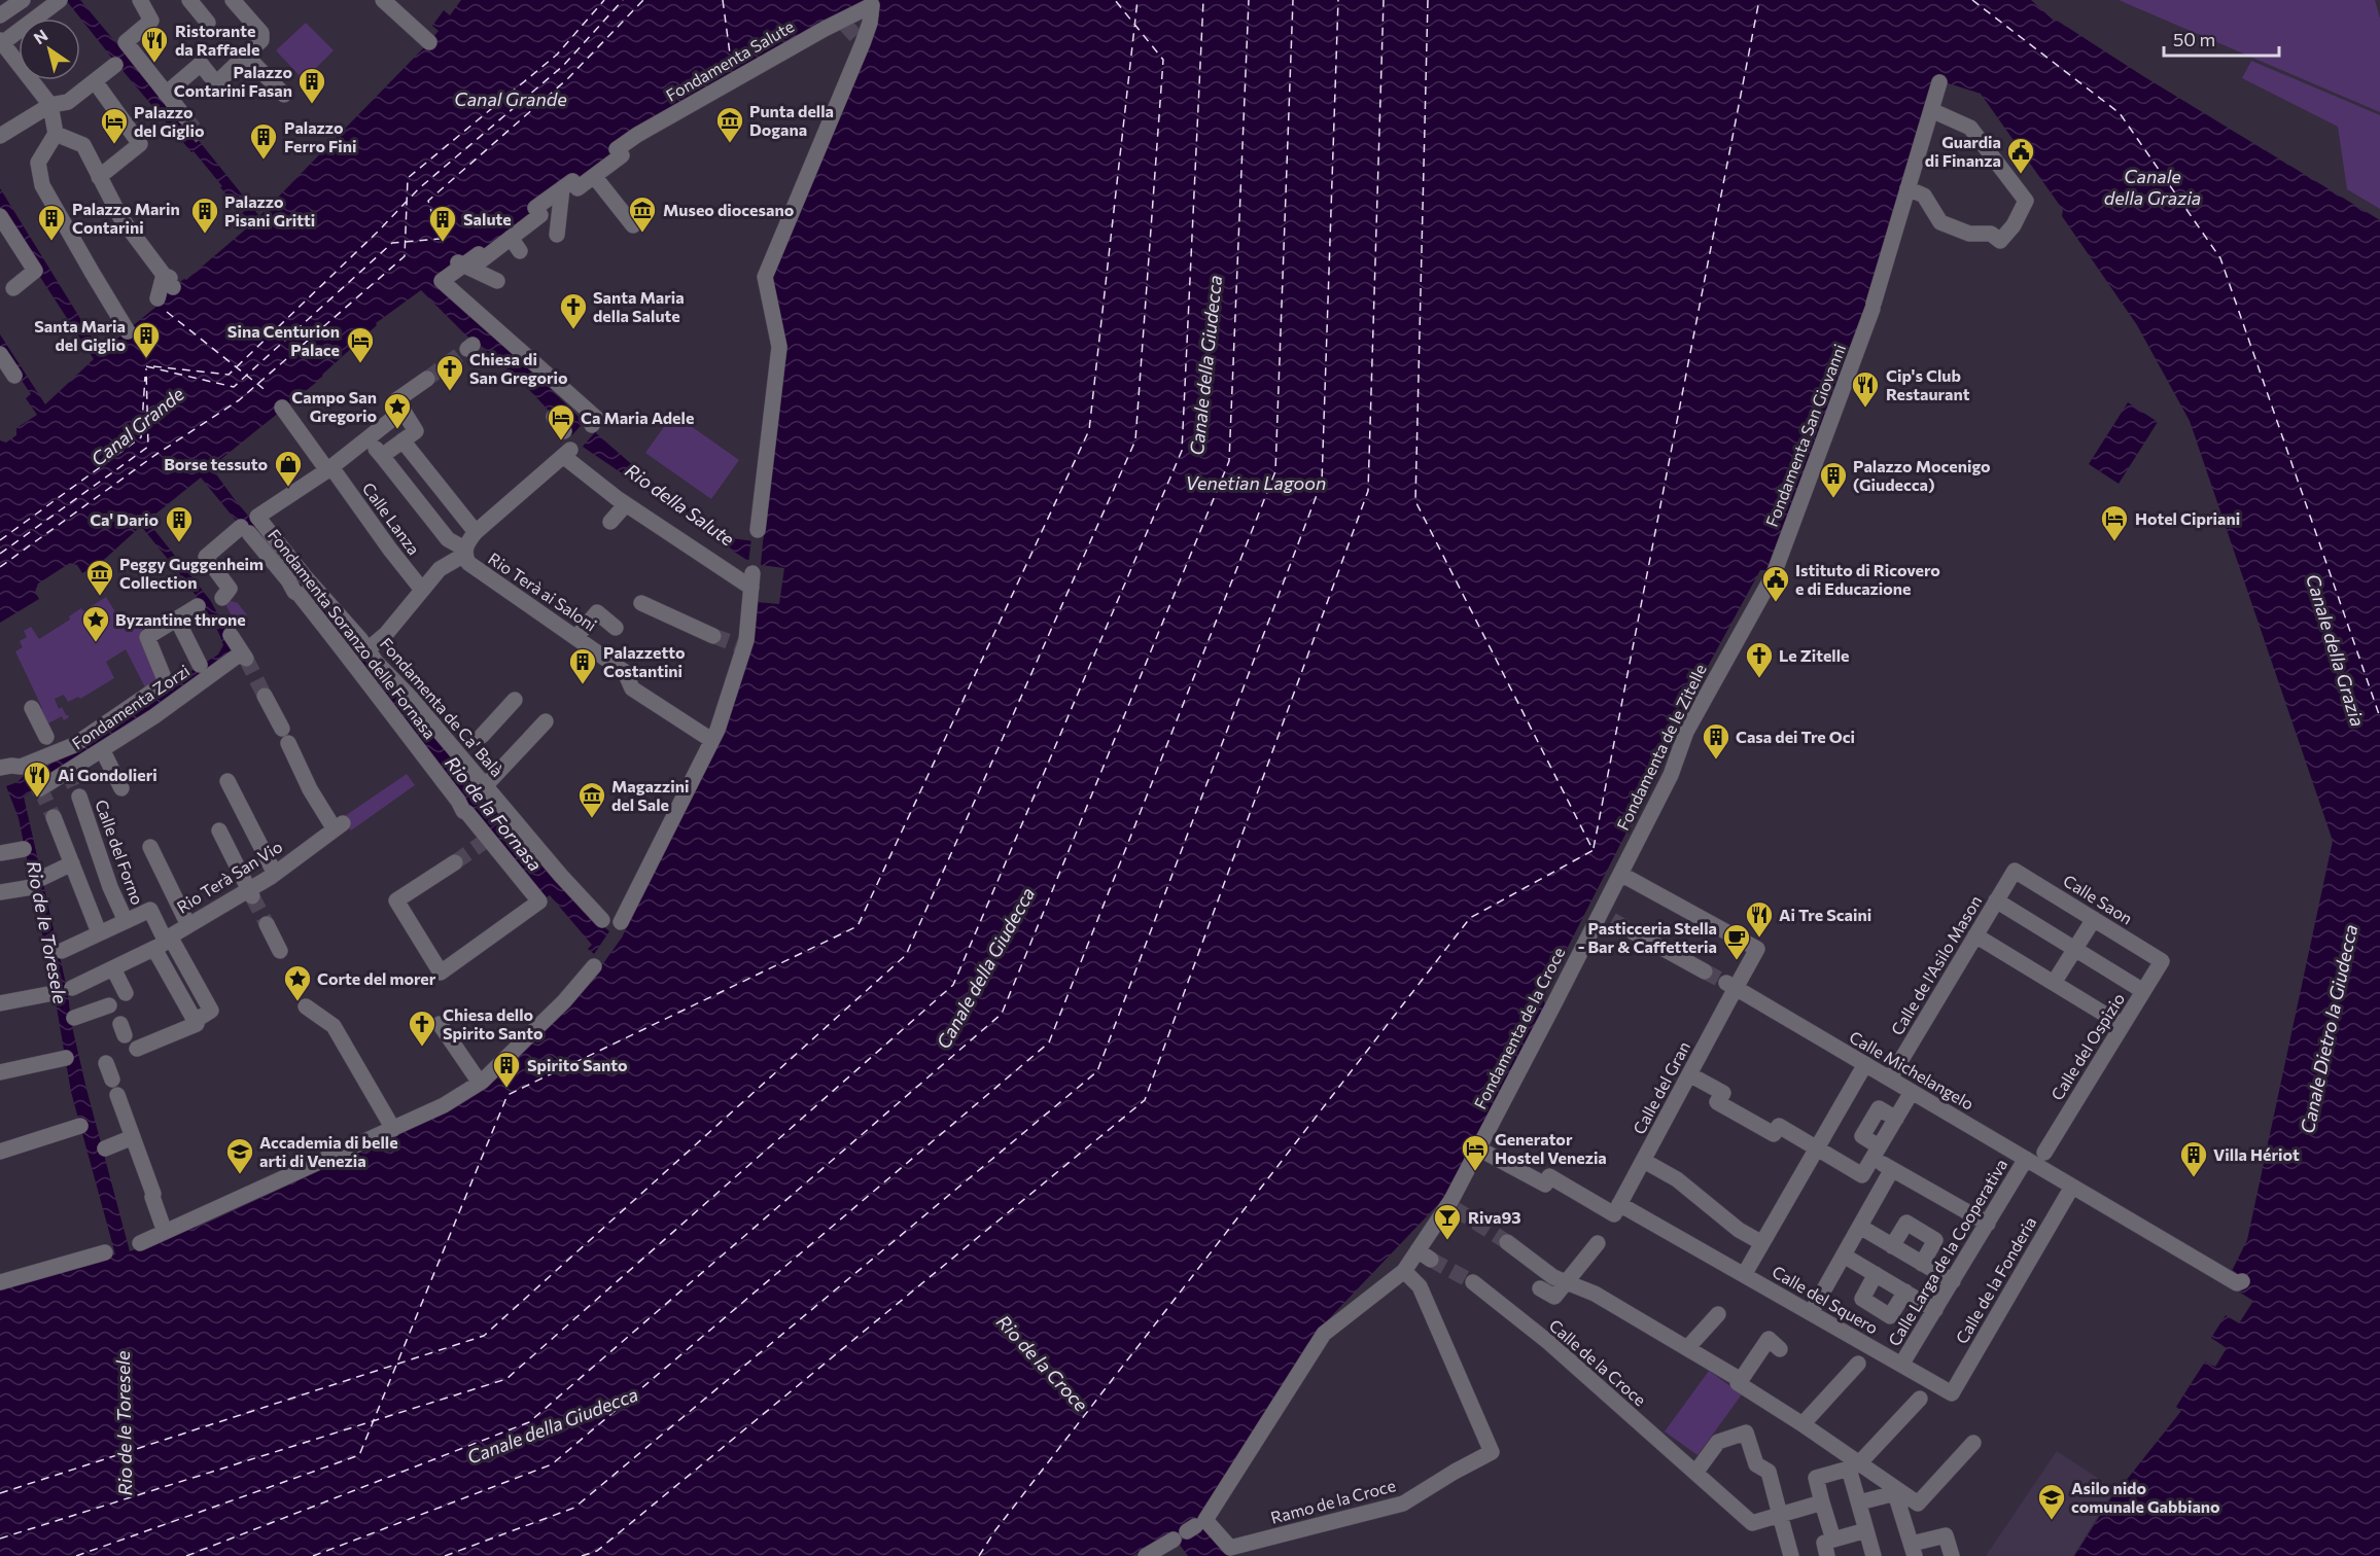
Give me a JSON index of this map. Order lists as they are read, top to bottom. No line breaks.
{"streets":{"street":["Fondamenta Salute","Fondamenta San Giovanni","Calle Lanza","Rio Terà ai Saloni","Fondamenta Soranzo delle Fornasa","Fondamenta Zorzi","Fondamenta de Ca' Balà","Fondamenta de le Zitelle","Calle del Forno","Rio Terà San Vio","Calle Saon","Calle de l'Asilo Mason","Fondamenta de la Croce","Calle del Ospizio","Calle Michelangelo","Calle del Gran","Calle Larga de la Cooperativa","Calle de la Fonderia","Calle del Squero","Calle de la Croce","Ramo de la Croce"]},"crossings":[["Fondamenta San Giovanni","Fondamenta de le Zitelle"],["Calle Lanza","Fondamenta de Ca' Balà"],["Fondamenta de le Zitelle","Fondamenta de la Croce"],["Calle Saon","Calle de l'Asilo Mason"],["Calle Saon","Calle del Ospizio"],["Calle de l'Asilo Mason","Calle Michelangelo"],["Fondamenta de la Croce","Ramo de la Croce"],["Calle Michelangelo","Calle del Gran"],["Calle Michelangelo","Calle Larga de la Cooperativa"],["Calle Michelangelo","Calle de la Fonderia"],["Calle del Gran","Calle del Squero"],["Calle Larga de la Cooperativa","Calle del Squero"],["Calle de la Fonderia","Calle del Squero"]],"water":["Canal Grande","Canale della Grazia","Canale della Giudecca","Venetian Lagoon","Rio della Salute","Rio de la Fornasa","Rio de le Toresele","Canale Dietro la Giudecca","Rio de la Croce"],"places":{"restaurant":["Ristorante da Raffaele","Cip's Club Restaurant","Ai Gondolieri","Ai Tre Scaini"],"building":["Palazzo Contarini Fasan","Palazzo Ferro Fini","Palazzo Pisani Gritti","Palazzo Marin Contarini","Salute","Santa Maria del Giglio","Palazzo Mocenigo (Giudecca)","Ca' Dario","Palazzetto Costantini","Casa dei Tre Oci","Spirito Santo","Villa Hériot"],"museum":["Punta della Dogana","Museo diocesano","Peggy Guggenheim Collection","Magazzini del Sale"],"hotel":["Palazzo del Giglio","Sina Centurion Palace","Ca Maria Adele","Hotel Cipriani","Generator Hostel Venezia"],"public building":["Guardia di Finanza","Istituto di Ricovero e di Educazione"],"church":["Santa Maria della Salute","Chiesa di San Gregorio","Le Zitelle","Chiesa dello Spirito Santo"],"place":["Campo San Gregorio","Byzantine throne","Corte del morer"],"shop":["Borse tessuto"],"cafe":["Pasticceria Stella - Bar & Caffetteria"],"school or university":["Accademia di belle arti di Venezia","Asilo nido comunale Gabbiano"],"bar":["Riva93"]},"scale_bar":"50 m","north":"top left"}
